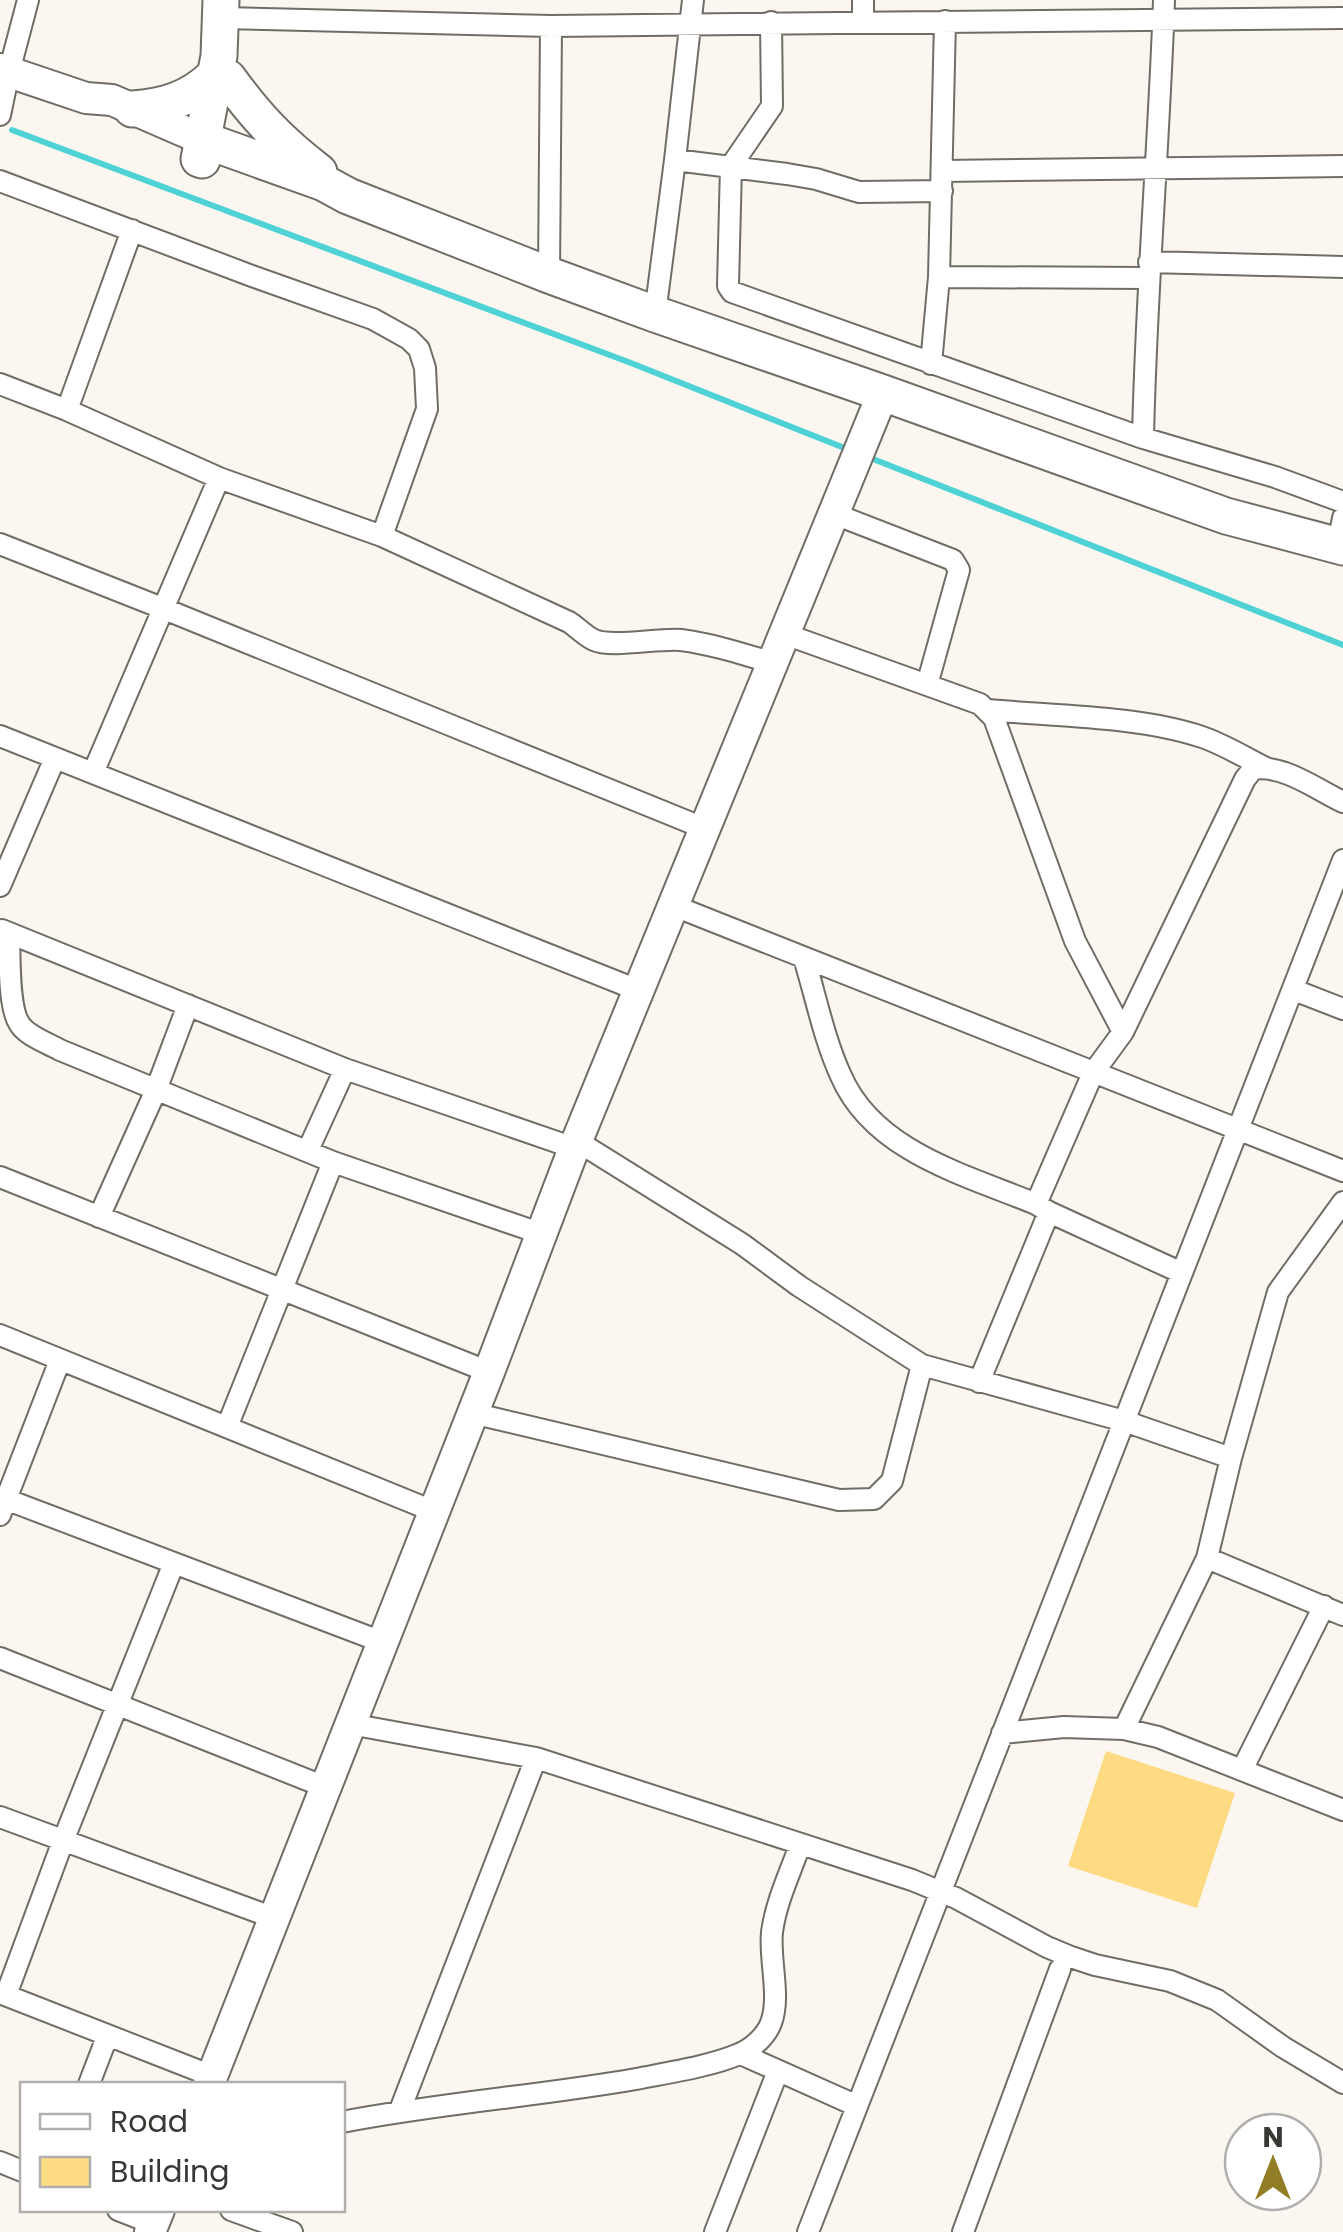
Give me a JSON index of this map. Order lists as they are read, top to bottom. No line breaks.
{"legend":["Road","Building"],"north":"top"}
